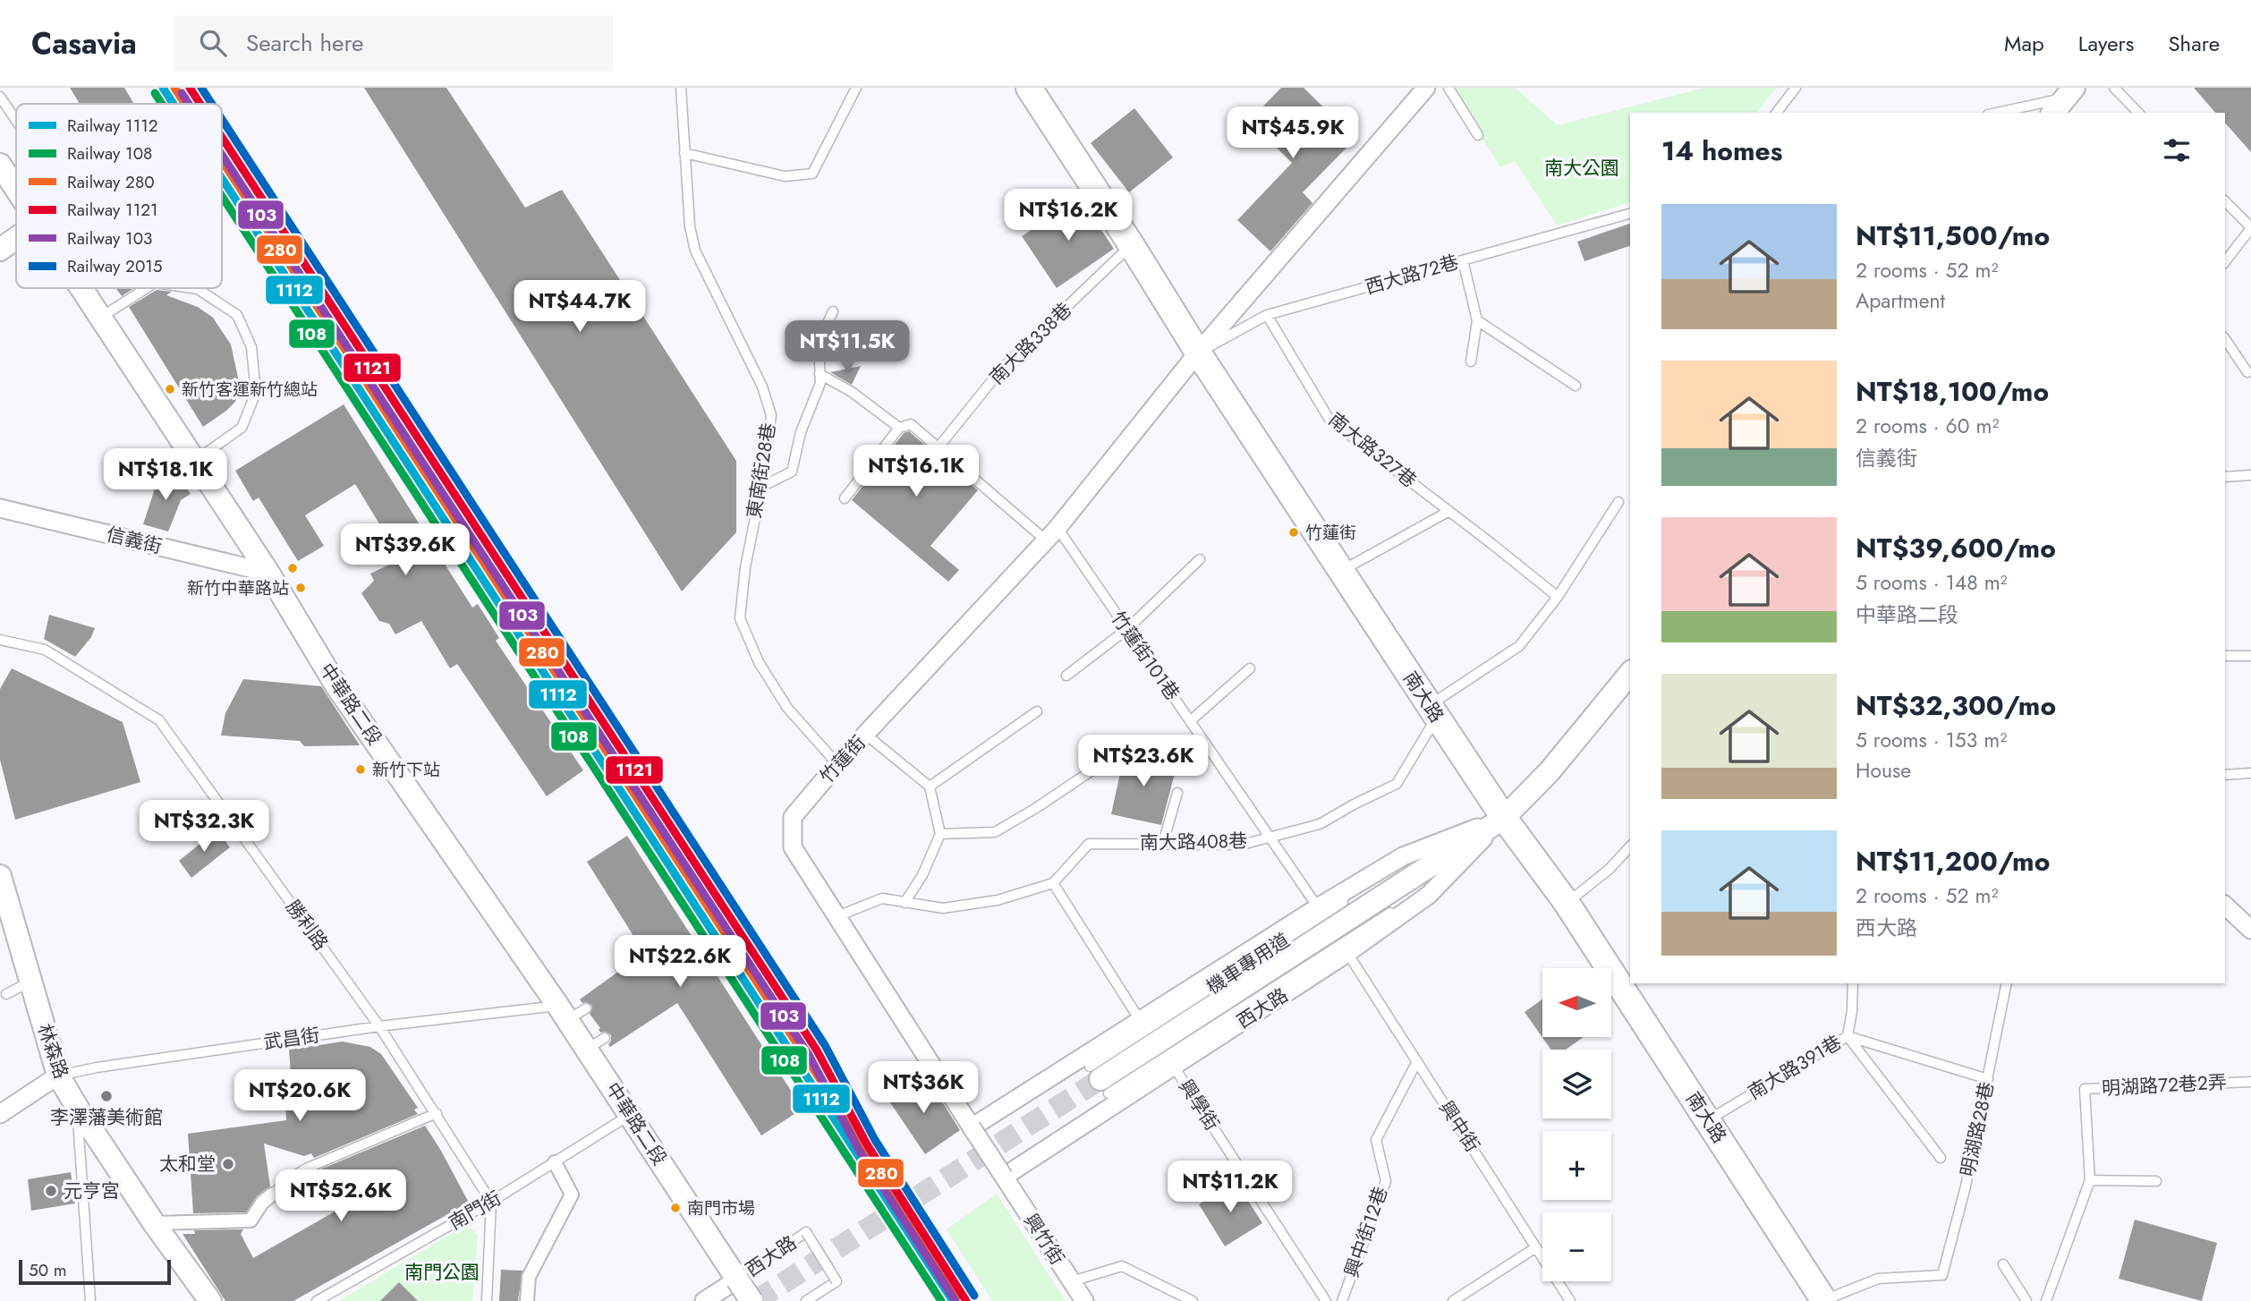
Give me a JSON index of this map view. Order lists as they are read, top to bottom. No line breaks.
{"streets":{"main road":["南大路"],"street":["信義街","中華路二段","竹蓮街","西大路","武昌街","林森路","興竹街"],"lane":["西大路72巷","南大路338巷","南大路327巷","東南街28巷","竹蓮街101巷","南大路408巷","勝利路","機車專用道","南大路391巷","明湖路72巷2弄","興學街","興中街","明湖路28巷","南門街","興中街12巷"]},"crossings":[["西大路72巷","南大路327巷"],["西大路72巷","南大路"],["西大路72巷","竹蓮街"],["南大路338巷","南大路"],["東南街28巷","竹蓮街"],["信義街","中華路二段"],["竹蓮街101巷","竹蓮街"],["竹蓮街101巷","南大路408巷"],["竹蓮街101巷","西大路"],["南大路","竹蓮街"],["南大路","南大路408巷"],["南大路","西大路"],["南大路","南大路391巷"],["南大路","明湖路28巷"],["中華路二段","西大路"],["中華路二段","武昌街"],["中華路二段","南門街"],["竹蓮街","西大路"],["竹蓮街","興竹街"],["勝利路","武昌街"],["勝利路","南門街"],["機車專用道","西大路"],["西大路","興學街"],["西大路","興中街"],["西大路","興竹街"],["武昌街","林森路"],["興中街","興中街12巷"]],"parks":["南大公園","南門公園"],"places":["新竹客運新竹總站","竹蓮街","新竹中華路站","新竹下站","李澤藩美術館","太和堂","元亨宮","南門市場"],"lines":["rail line 1112","rail line 280","rail line 1121","rail line 2015","rail line 108","rail line 103"],"legend":["Railway 1112","Railway 108","Railway 280","Railway 1121","Railway 103","Railway 2015"],"scale_bar":"50 m","north":"left","page":{"header":"Casavia","search":"Search here","nav":["Map","Layers","Share"],"price":["NT$45.9K","NT$16.2K","NT$44.7K","NT$11.5K","NT$16.1K","NT$18.1K","NT$39.6K","NT$23.6K","NT$32.3K","NT$22.6K","NT$36K","NT$20.6K","NT$11.2K","NT$52.6K"],"heading":"14 homes","list":[{"name":"NT$11,500/mo","note":"2 rooms · 52 m² · Apartment"},{"name":"NT$18,100/mo","note":"2 rooms · 60 m² · 信義街"},{"name":"NT$39,600/mo","note":"5 rooms · 148 m² · 中華路二段"},{"name":"NT$32,300/mo","note":"5 rooms · 153 m² · House"},{"name":"NT$11,200/mo","note":"2 rooms · 52 m² · 西大路"}],"map_buttons":["+","−"],"scale":"50 m"}}
